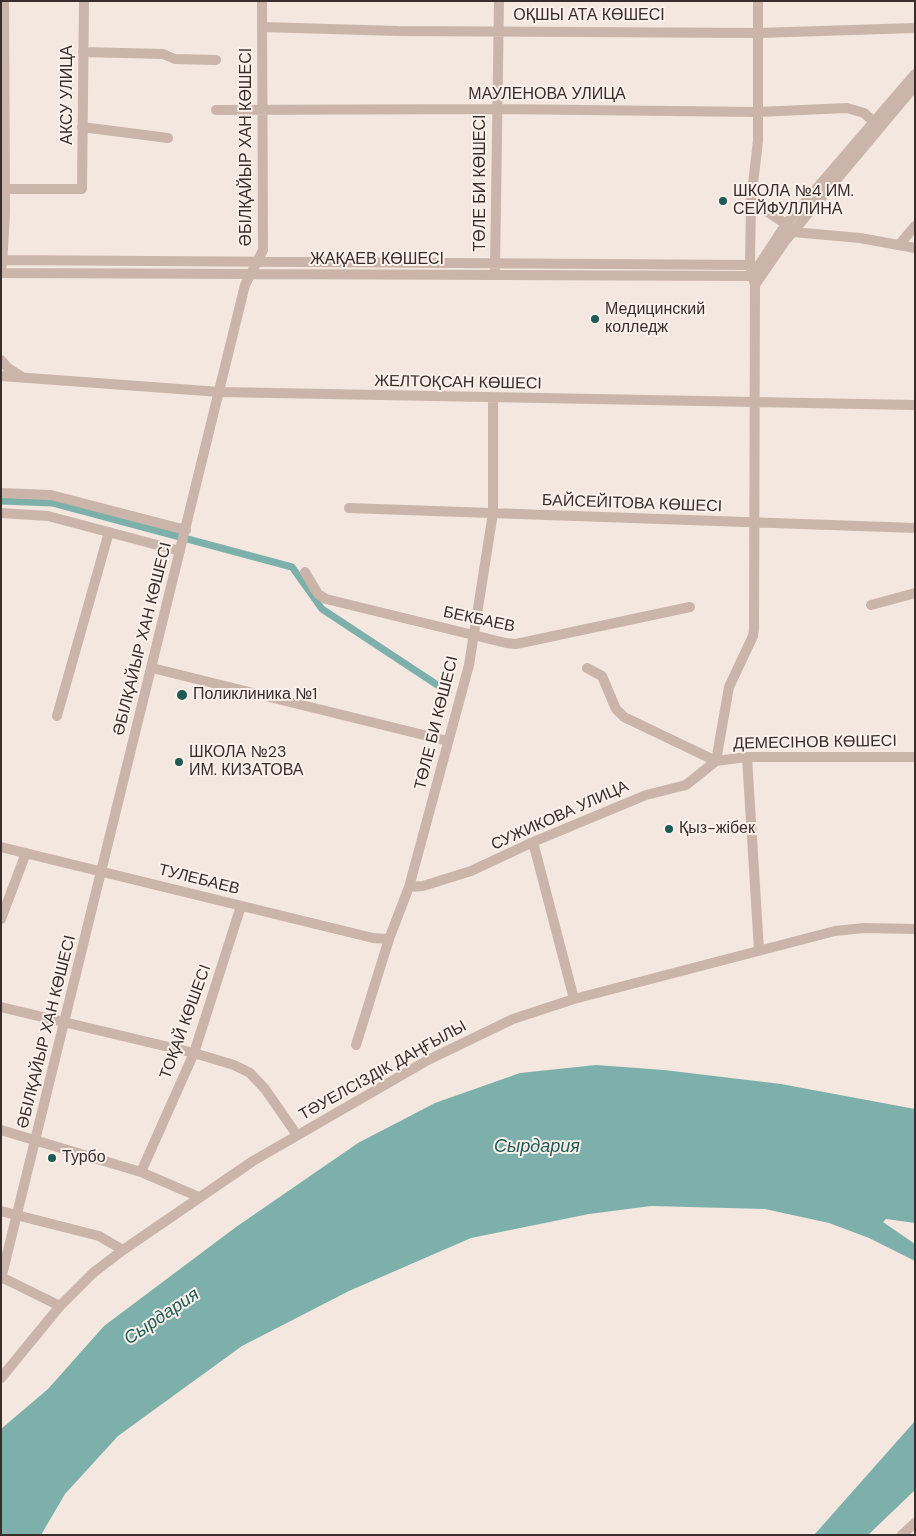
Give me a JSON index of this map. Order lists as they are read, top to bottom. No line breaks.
{"streets":{"street":["ОҚШЫ АТА КӨШЕСІ","АКСУ УЛИЦА","МАУЛЕНОВА УЛИЦА","ӘБІЛҚАЙЫР ХАН КӨШЕСІ","ТӨЛЕ БИ КӨШЕСІ","ЖАҚАЕВ КӨШЕСІ","ЖЕЛТОҚСАН КӨШЕСІ","БАЙСЕЙІТОВА КӨШЕСІ","БЕКБАЕВ","ДЕМЕСІНОВ КӨШЕСІ","СУЖИКОВА УЛИЦА","ТУЛЕБАЕВ","ТОҚАЙ КӨШЕСІ","ТӘУЕЛСІЗДІК ДАҢҒЫЛЫ"]},"crossings":[["ОҚШЫ АТА КӨШЕСІ","ӘБІЛҚАЙЫР ХАН КӨШЕСІ"],["ОҚШЫ АТА КӨШЕСІ","ТӨЛЕ БИ КӨШЕСІ"],["МАУЛЕНОВА УЛИЦА","ӘБІЛҚАЙЫР ХАН КӨШЕСІ"],["МАУЛЕНОВА УЛИЦА","ТӨЛЕ БИ КӨШЕСІ"],["ӘБІЛҚАЙЫР ХАН КӨШЕСІ","ЖАҚАЕВ КӨШЕСІ"],["ӘБІЛҚАЙЫР ХАН КӨШЕСІ","ЖЕЛТОҚСАН КӨШЕСІ"],["ӘБІЛҚАЙЫР ХАН КӨШЕСІ","ТУЛЕБАЕВ"],["ТӨЛЕ БИ КӨШЕСІ","ЖАҚАЕВ КӨШЕСІ"],["ТӨЛЕ БИ КӨШЕСІ","ЖЕЛТОҚСАН КӨШЕСІ"],["ТӨЛЕ БИ КӨШЕСІ","БАЙСЕЙІТОВА КӨШЕСІ"],["ТӨЛЕ БИ КӨШЕСІ","БЕКБАЕВ"],["ТӨЛЕ БИ КӨШЕСІ","СУЖИКОВА УЛИЦА"],["ТӨЛЕ БИ КӨШЕСІ","ТУЛЕБАЕВ"],["ДЕМЕСІНОВ КӨШЕСІ","СУЖИКОВА УЛИЦА"],["ТУЛЕБАЕВ","ТОҚАЙ КӨШЕСІ"]],"water":["Сырдария"],"places":["ШКОЛА №4 ИМ. СЕЙФУЛЛИНА","Медицинский колледж","Поликлиника №1","ШКОЛА №23 ИМ. КИЗАТОВА","Қыз-жібек","Турбо"]}
